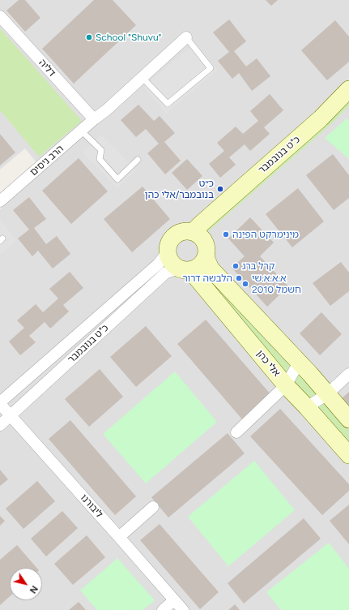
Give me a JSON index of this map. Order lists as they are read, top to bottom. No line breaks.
{"streets":{"street":["דליה","כ\"ט בנובמבר","הרב ניסים","אלי כהן","ליבורנו"]},"crossings":[["דליה","הרב ניסים"],["כ\"ט בנובמבר","אלי כהן"],["כ\"ט בנובמבר","ליבורנו"]],"places":["School \"Shuvu\"","כ״ט בנובמבר/אלי כהן","מינימרקט הפינה","קרל ברג","הלבשה דרור","א.א.א.שי חשמל 2010"],"north":"bottom right"}
